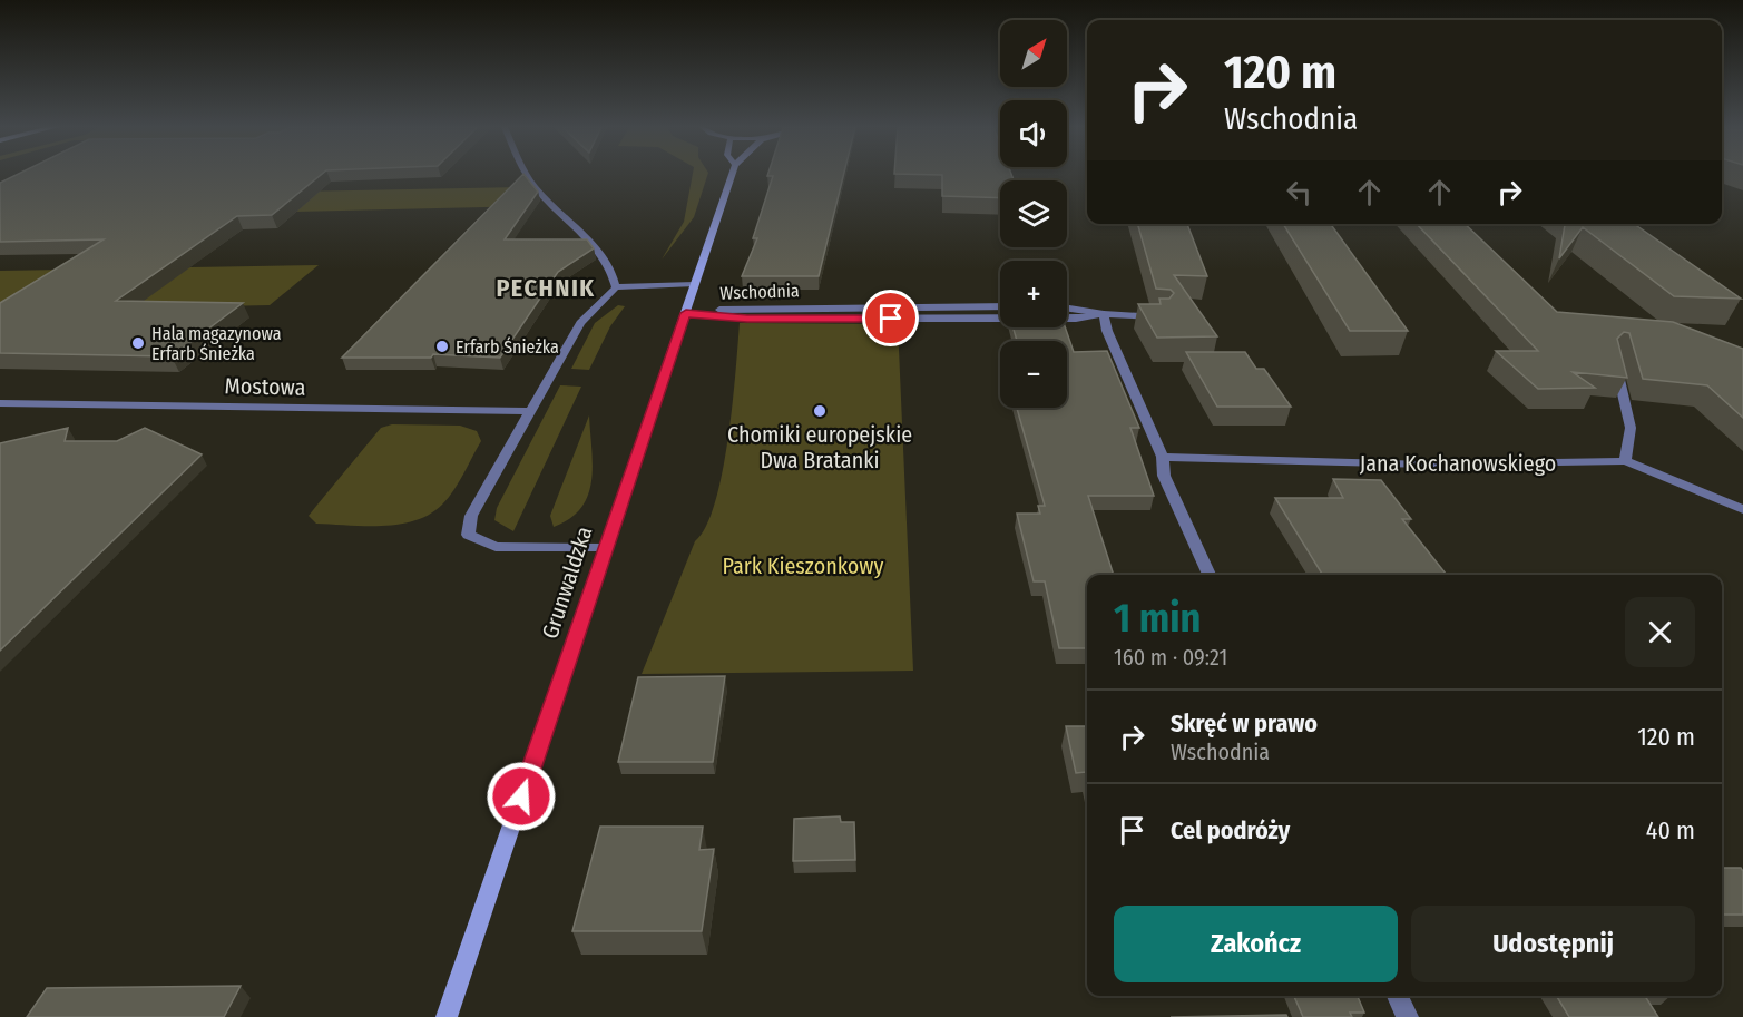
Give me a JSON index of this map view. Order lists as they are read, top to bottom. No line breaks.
{"streets":{"street":["Wschodnia","Mostowa","Jana Kochanowskiego","Grunwaldzka"]},"crossings":[["Wschodnia","Grunwaldzka"]],"districts":["PECHNIK"],"parks":["Park Kieszonkowy"],"places":["Hala magazynowa Erfarb Śnieżka","Erfarb Śnieżka","Chomiki europejskie Dwa Bratanki"],"north":"top right","page":{"map_buttons":["+","−"],"turn":["120 m","Wschodnia"],"heading":["1 min","160 m · 09:21"],"list":[{"name":"Skręć w prawo","note":"Wschodnia","value":"120 m"},{"name":"Cel podróży","value":"40 m"}],"buttons":["Zakończ","Udostępnij"]}}
